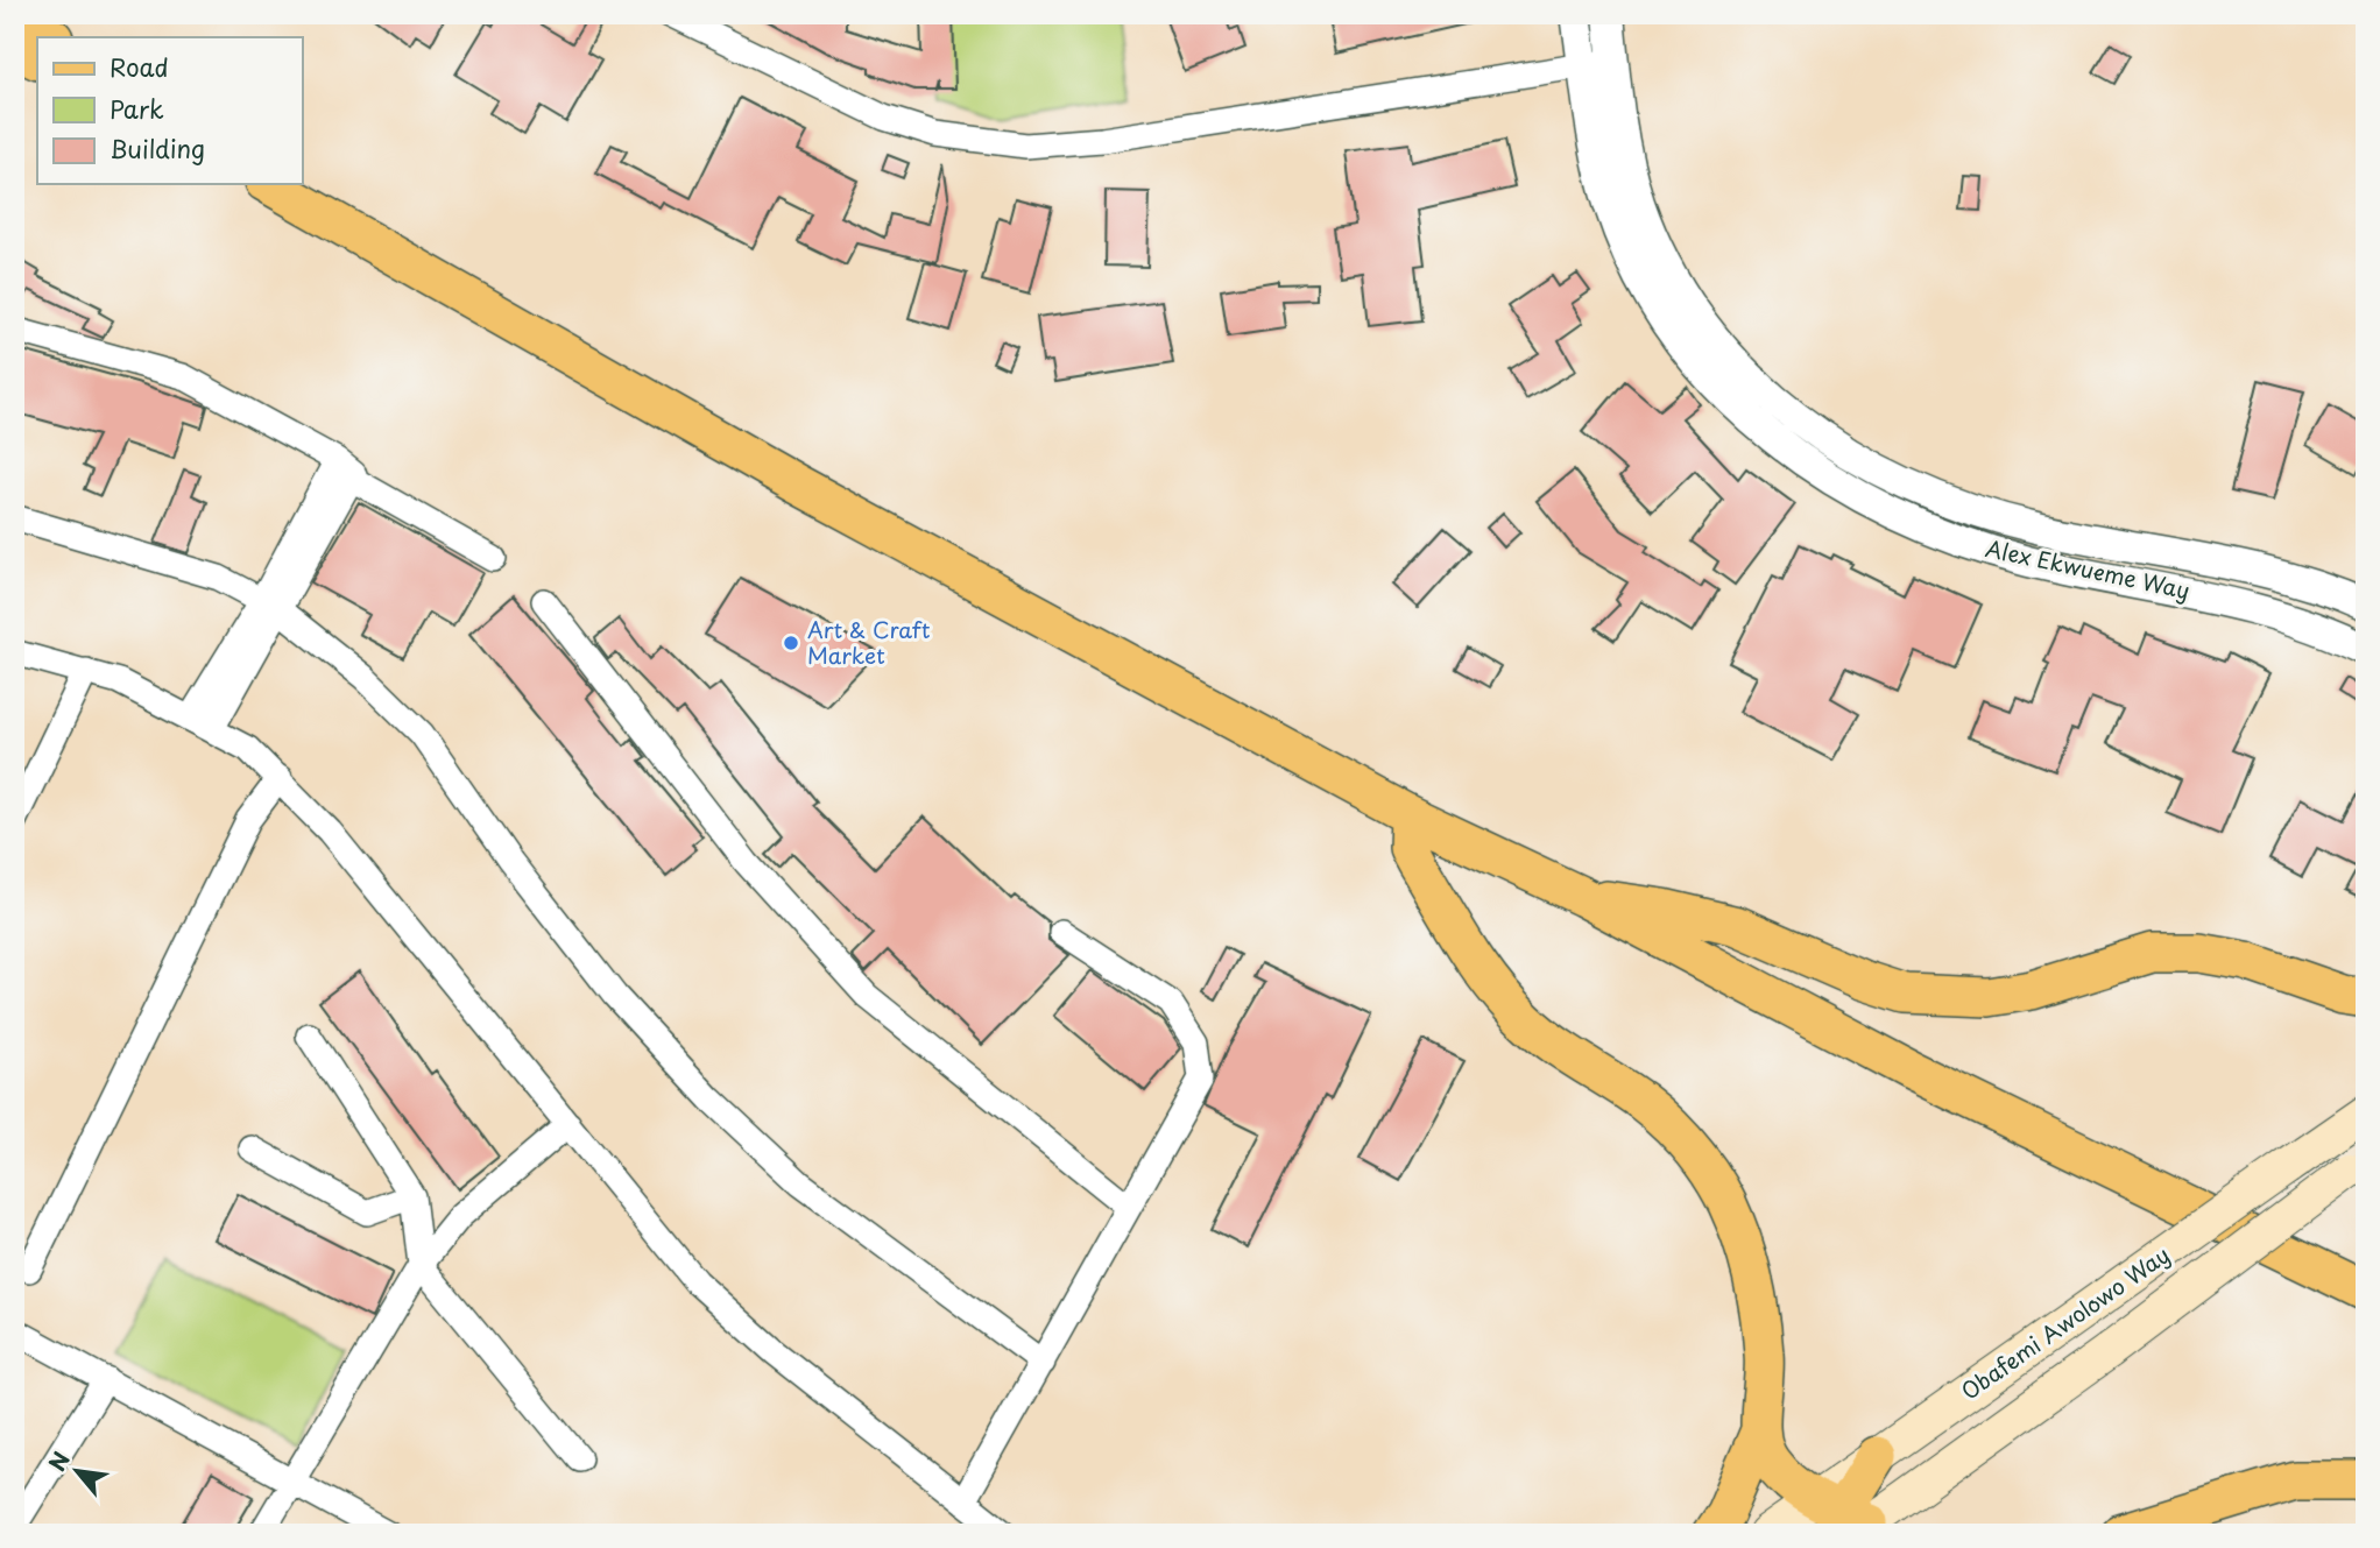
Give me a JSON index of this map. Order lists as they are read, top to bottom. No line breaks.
{"streets":{"main road":["Obafemi Awolowo Way"],"street":["Alex Ekwueme Way"]},"places":["Art & Craft Market"],"legend":["Road","Park","Building"],"north":"top left"}
